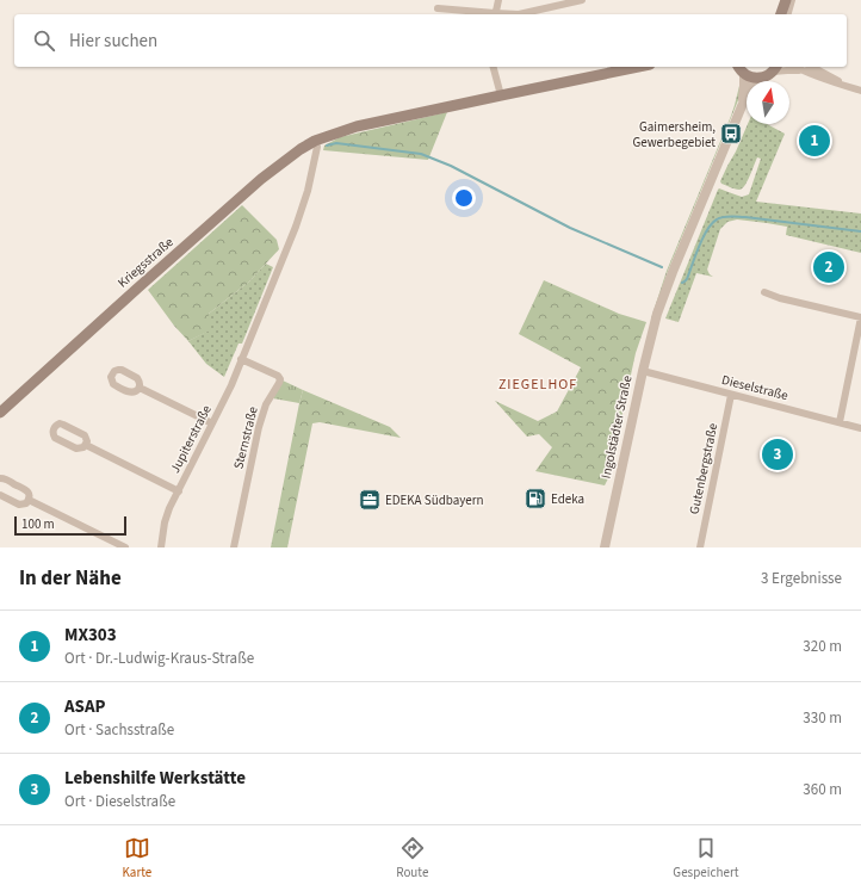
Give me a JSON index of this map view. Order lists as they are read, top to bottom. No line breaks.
{"streets":{"main road":["Kriegsstraße"],"street":["Dieselstraße","Ingolstädter Straße","Sternstraße","Jupiterstraße","Gutenbergstraße"]},"crossings":[["Kriegsstraße","Jupiterstraße"],["Dieselstraße","Ingolstädter Straße"],["Dieselstraße","Gutenbergstraße"],["Sternstraße","Jupiterstraße"]],"districts":["ZIEGELHOF"],"places":{"bus stop":["Gaimersheim, Gewerbegebiet"],"fuel station":["Edeka"],"office":["EDEKA Südbayern"]},"scale_bar":"100 m","north":"top","page":{"search":"Hier suchen","pins":["1","2","3"],"scale":"100 m","heading":["In der Nähe","3 Ergebnisse"],"list":[{"mark":"1","name":"MX303","note":"Ort · Dr.-Ludwig-Kraus-Straße","value":"320 m"},{"mark":"2","name":"ASAP","note":"Ort · Sachsstraße","value":"330 m"},{"mark":"3","name":"Lebenshilfe Werkstätte","note":"Ort · Dieselstraße","value":"360 m"}],"nav":["Karte","Route","Gespeichert"]}}
